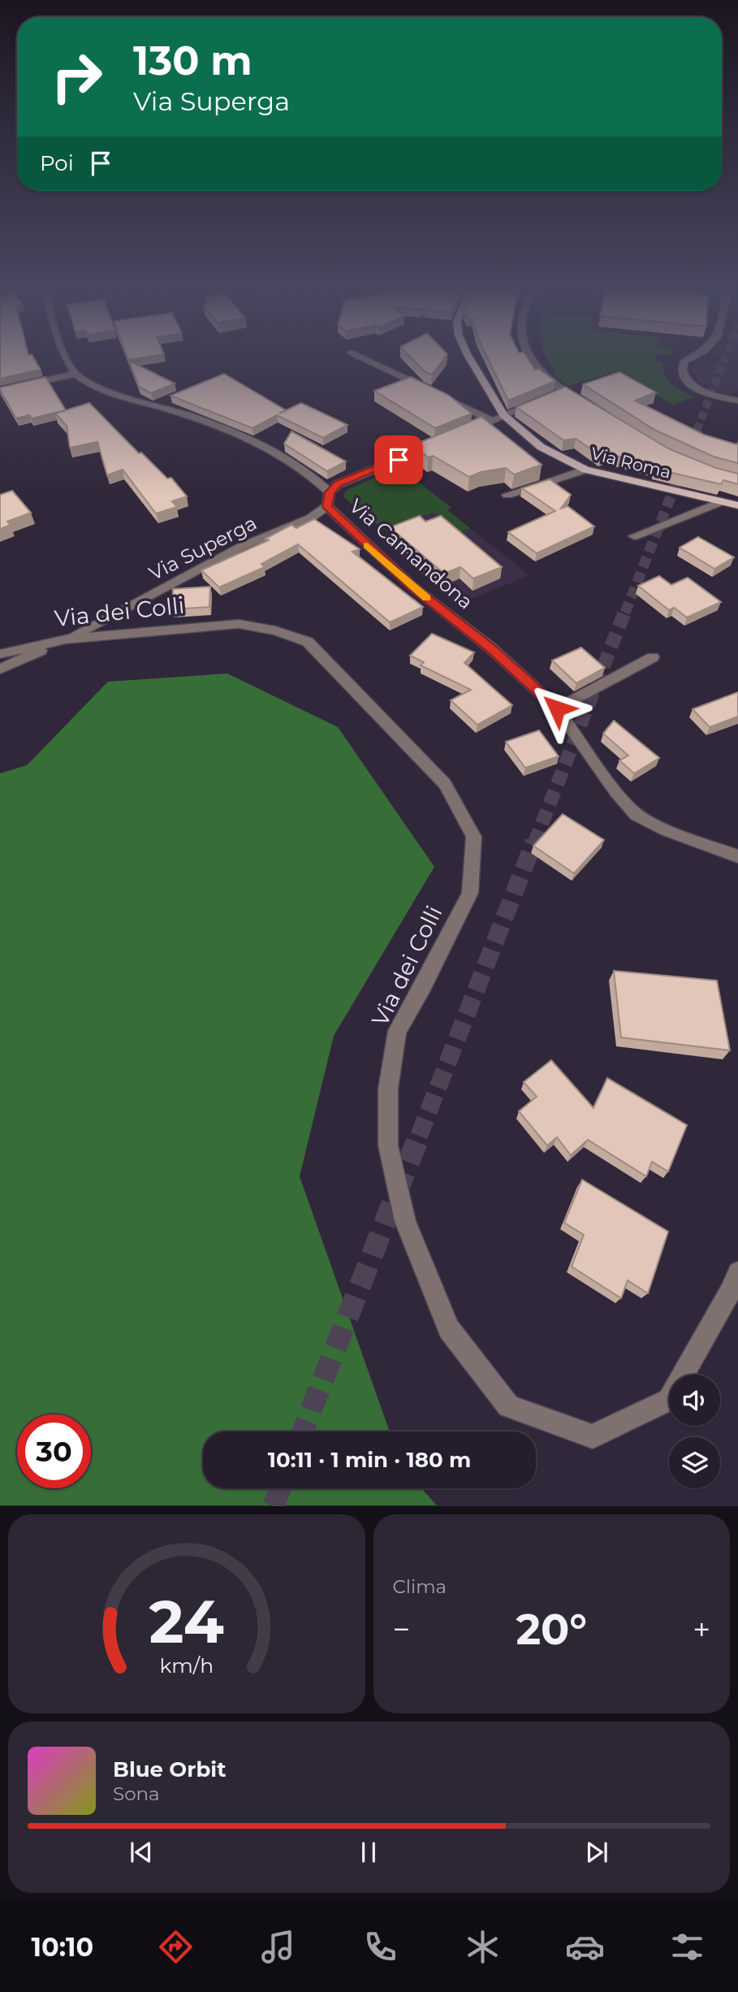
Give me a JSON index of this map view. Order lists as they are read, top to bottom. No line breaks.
{"streets":{"main road":["Via Roma"],"street":["Via Superga","Via Camandona","Via dei Colli"]},"crossings":[["Via Superga","Via Camandona"],["Via Superga","Via dei Colli"]],"page":{"turn":["130 m","Via Superga"],"then":"Poi","limit":"30","trip":"10:11 · 1 min · 180 m","tile":"Clima","heat":["−","20°","+"],"song":["Blue Orbit","Sona"],"tabs":"10:10","gauge":["24","km/h"]}}
